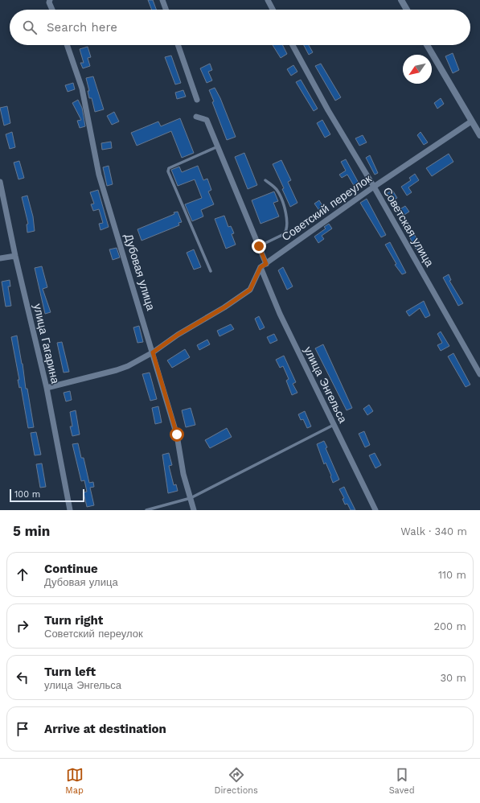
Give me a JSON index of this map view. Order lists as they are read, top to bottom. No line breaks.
{"streets":{"street":["Советский переулок","Советская улица","Дубовая улица","улица Гагарина","улица Энгельса"]},"crossings":[["Советский переулок","Советская улица"],["Советский переулок","улица Энгельса"]],"scale_bar":"100 m","north":"bottom left","page":{"search":"Search here","scale":"100 m","heading":["5 min","Walk · 340 m"],"list":[["Continue","Дубовая улица","110 m"],["Turn right","Советский переулок","200 m"],["Turn left","улица Энгельса","30 m"],"Arrive at destination"],"nav":["Map","Directions","Saved"]}}
